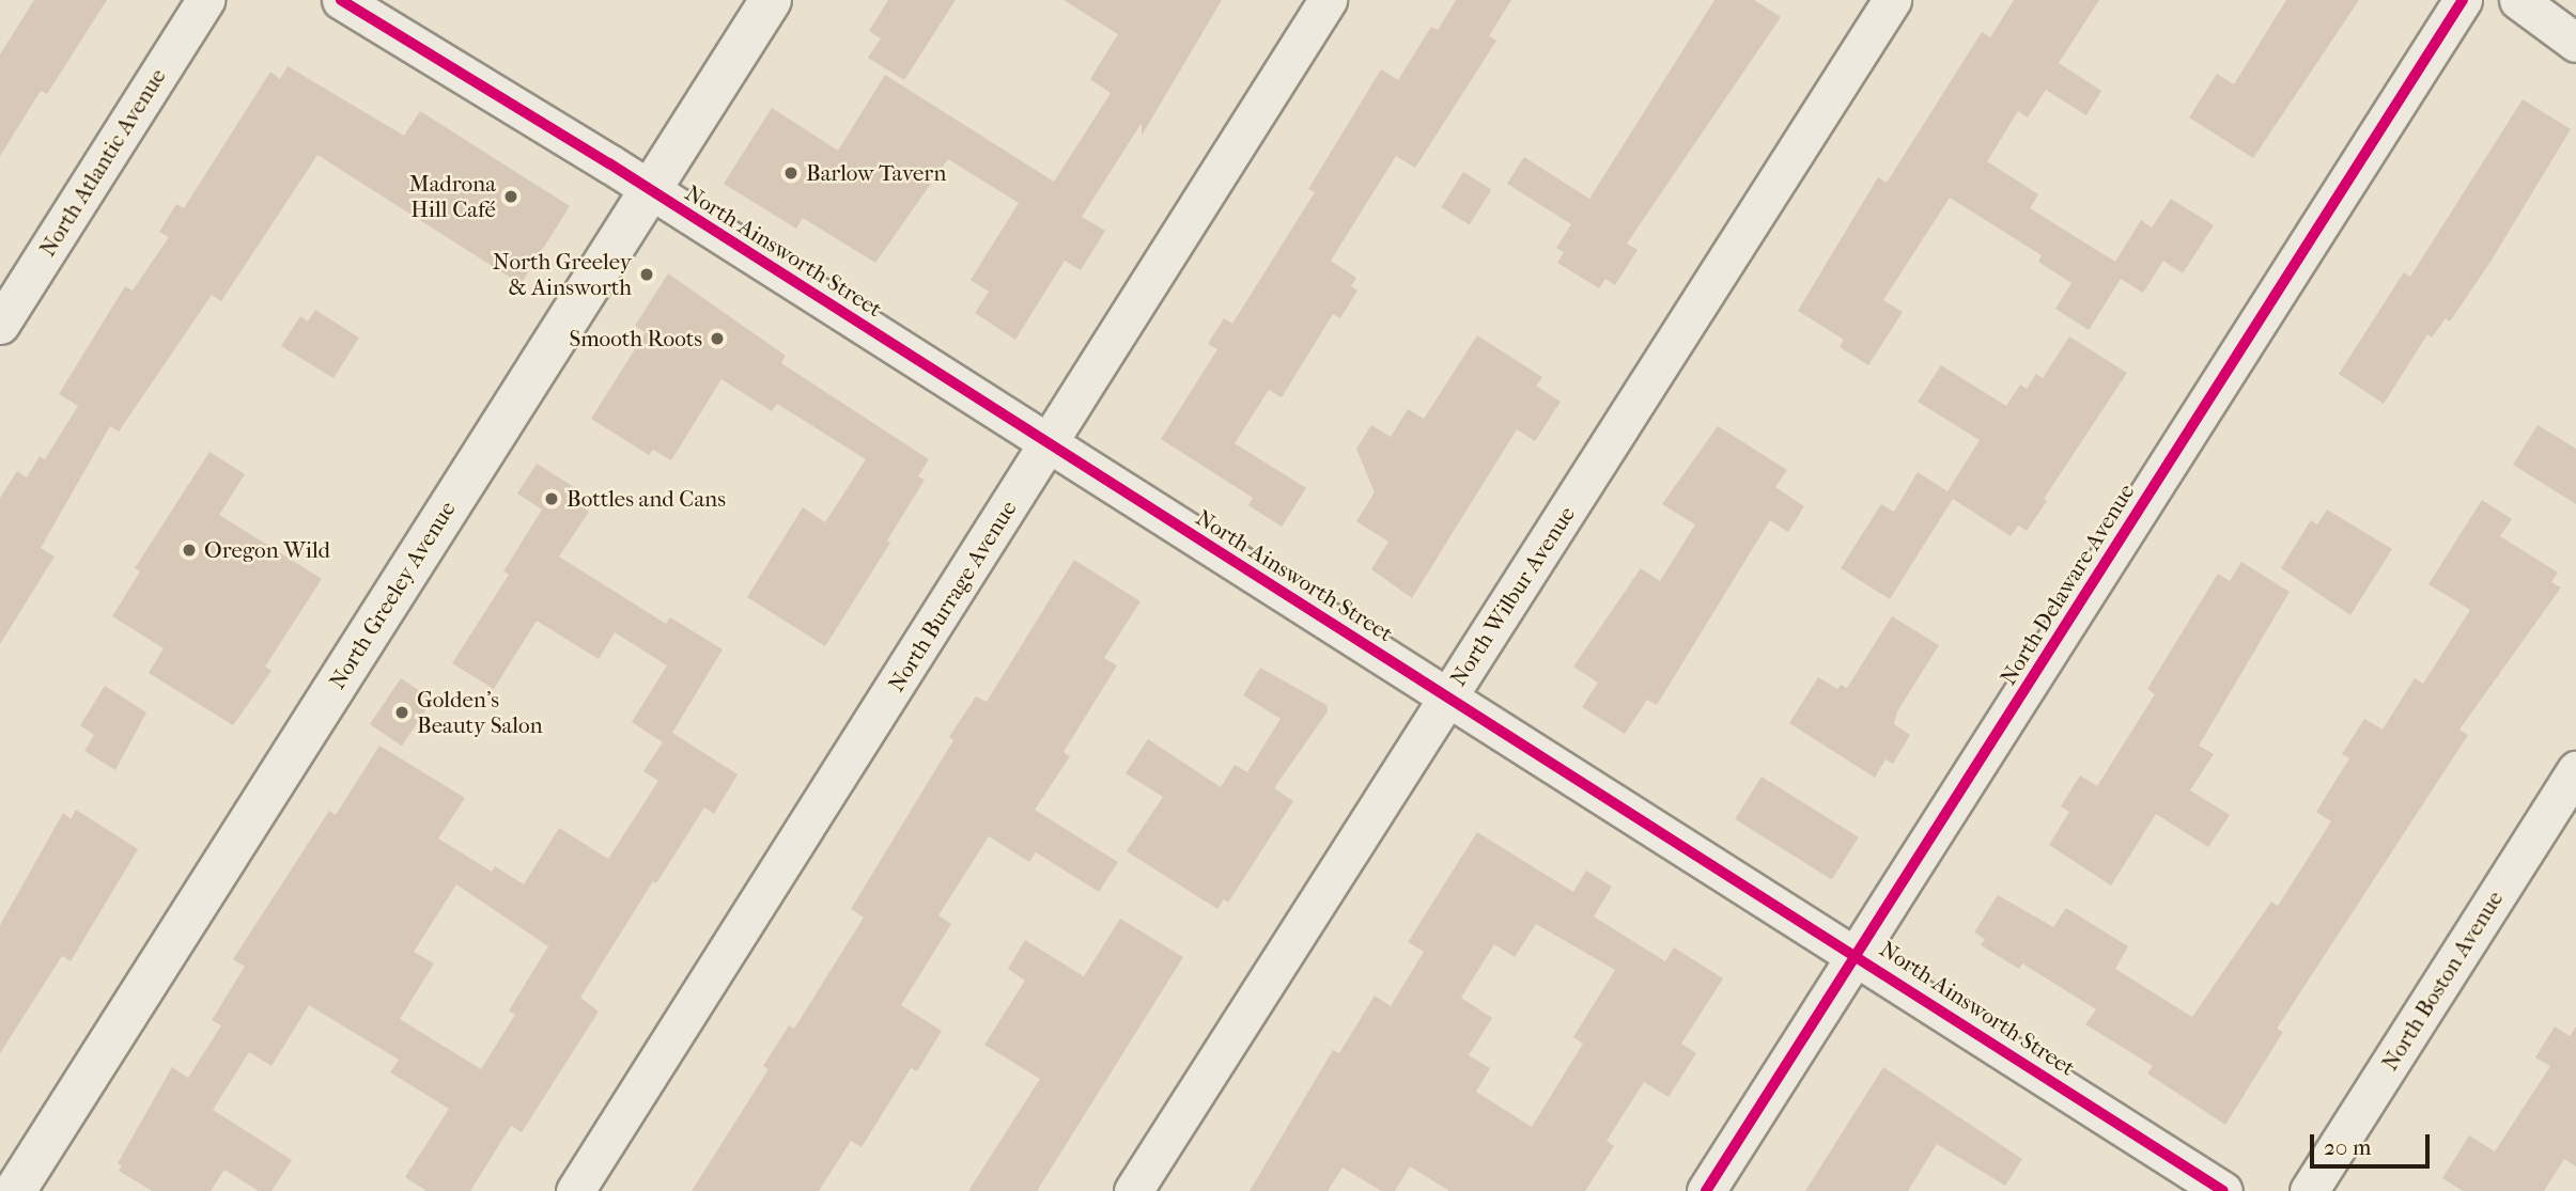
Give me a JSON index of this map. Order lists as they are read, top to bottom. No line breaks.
{"streets":{"main road":["North Greeley Avenue"],"street":["North Atlantic Avenue","North Ainsworth Street","North Delaware Avenue","North Burrage Avenue","North Wilbur Avenue","North Boston Avenue"]},"crossings":[["North Ainsworth Street","North Delaware Avenue"],["North Ainsworth Street","North Greeley Avenue"],["North Ainsworth Street","North Burrage Avenue"],["North Ainsworth Street","North Wilbur Avenue"]],"places":["Barlow Tavern","Madrona Hill Café","North Greeley & Ainsworth","Smooth Roots","Bottles and Cans","Oregon Wild","Golden's Beauty Salon"],"scale_bar":"20 m"}
